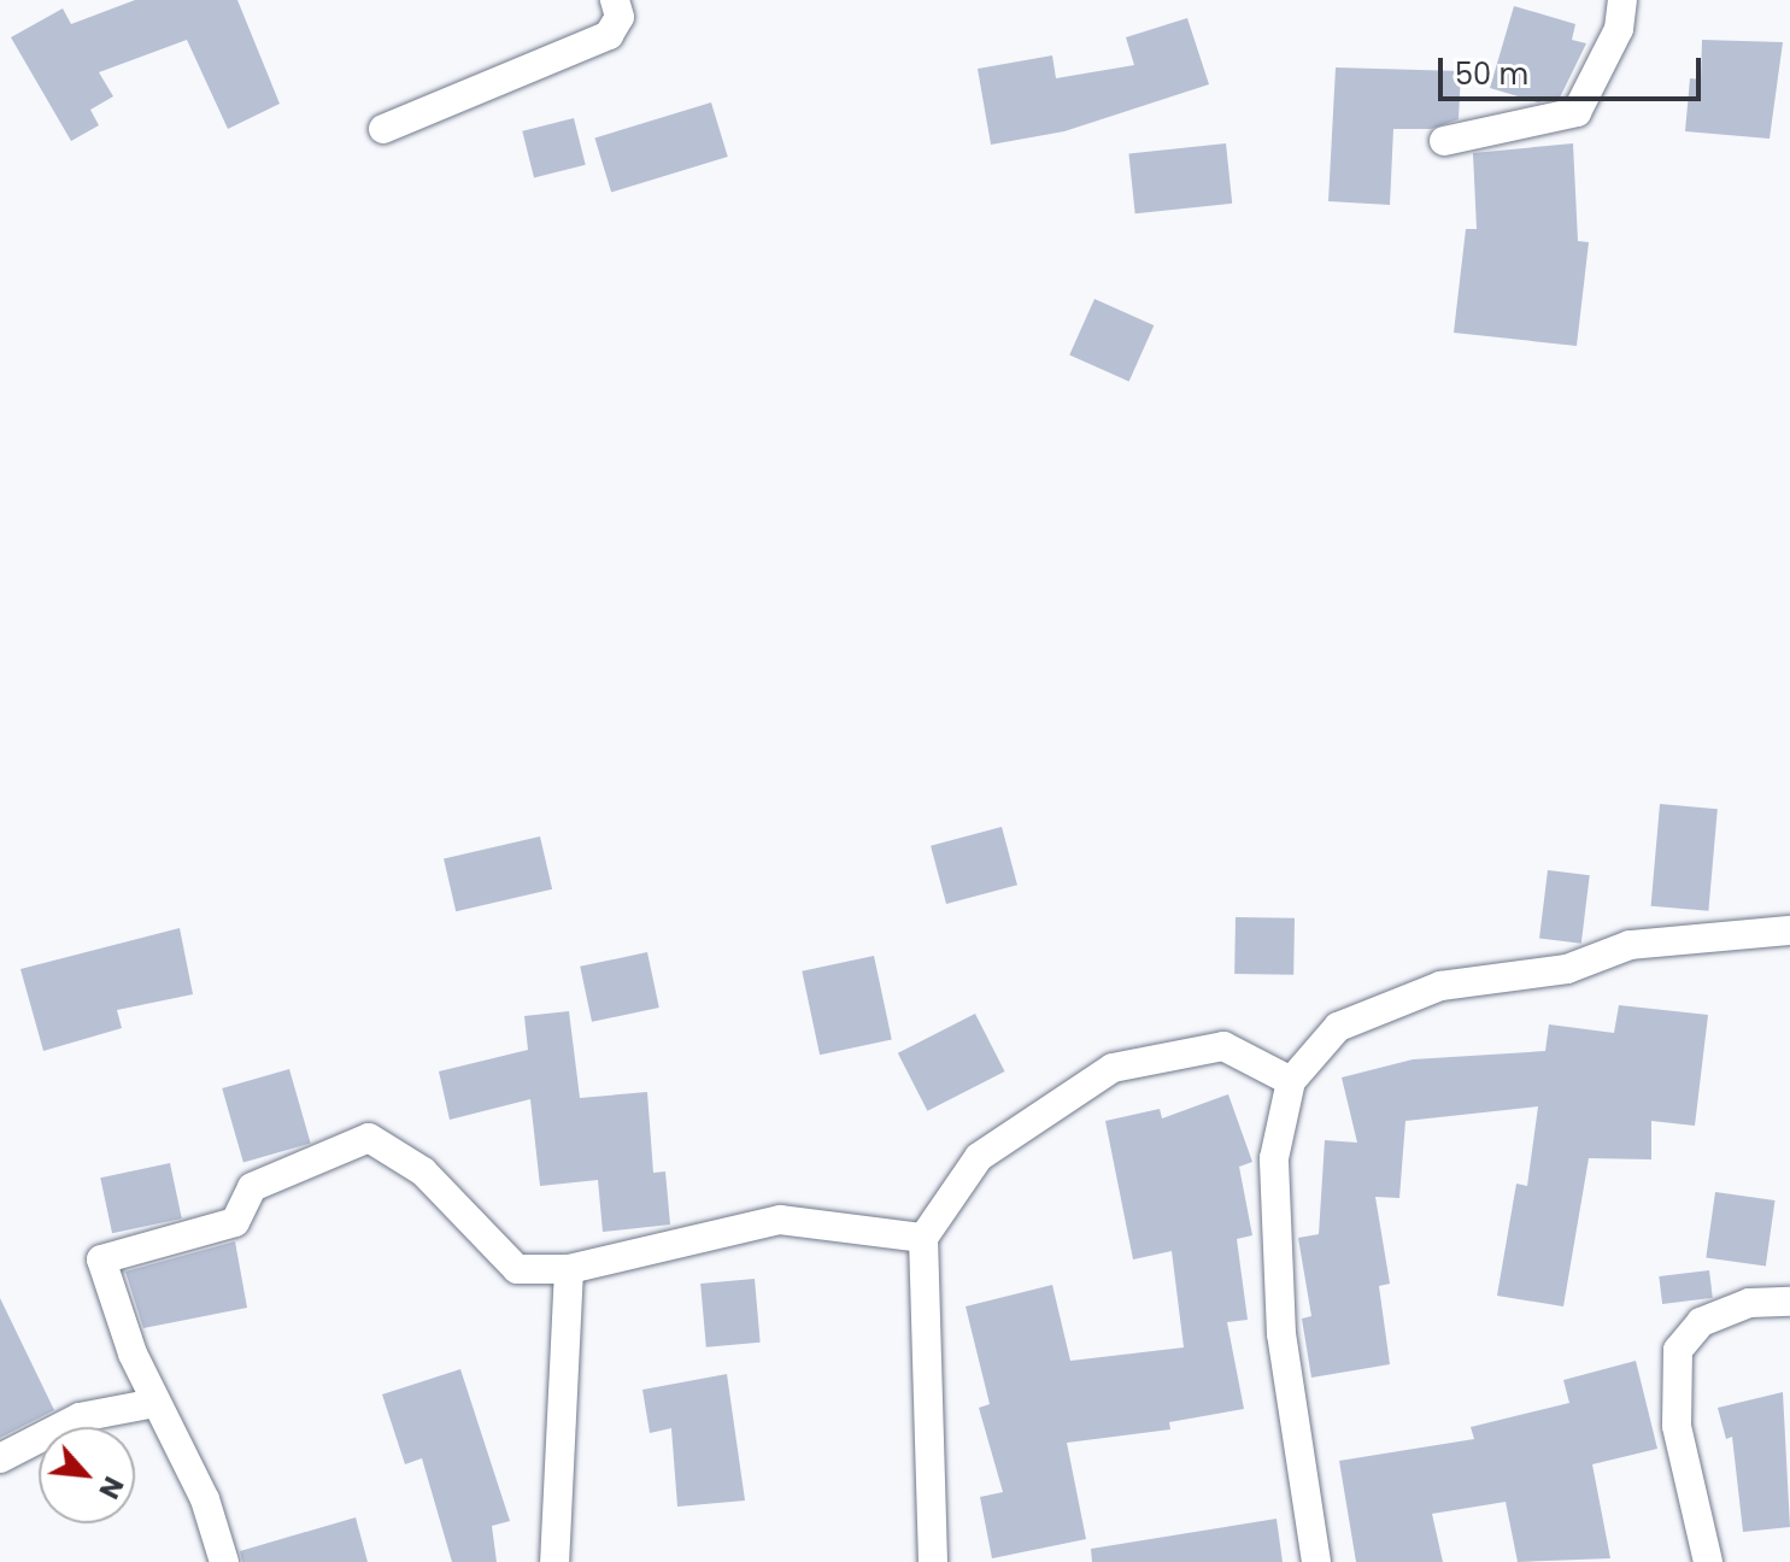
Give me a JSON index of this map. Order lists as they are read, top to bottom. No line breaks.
{"scale_bar":"50 m","north":"bottom right"}
